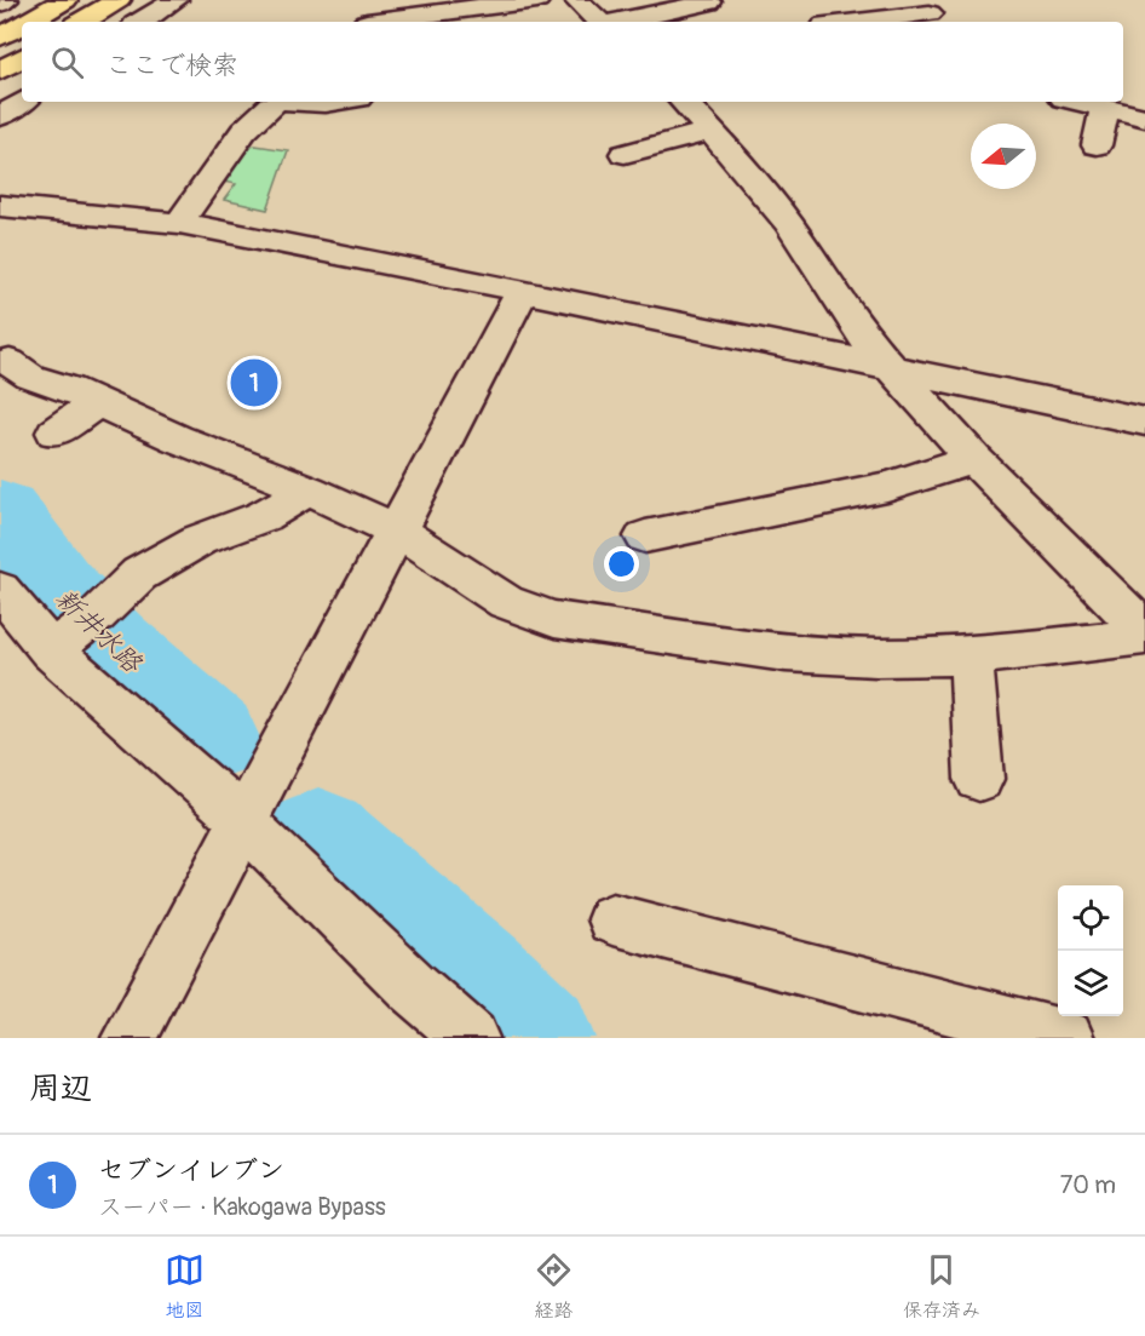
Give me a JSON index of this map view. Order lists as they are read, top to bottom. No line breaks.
{"water":["新井水路"],"north":"left","page":{"search":"ここで検索","pins":"1","heading":"周辺","list":[{"mark":"1","name":"セブンイレブン","note":"スーパー · Kakogawa Bypass","value":"70 m"}],"nav":["地図","経路","保存済み"]}}
